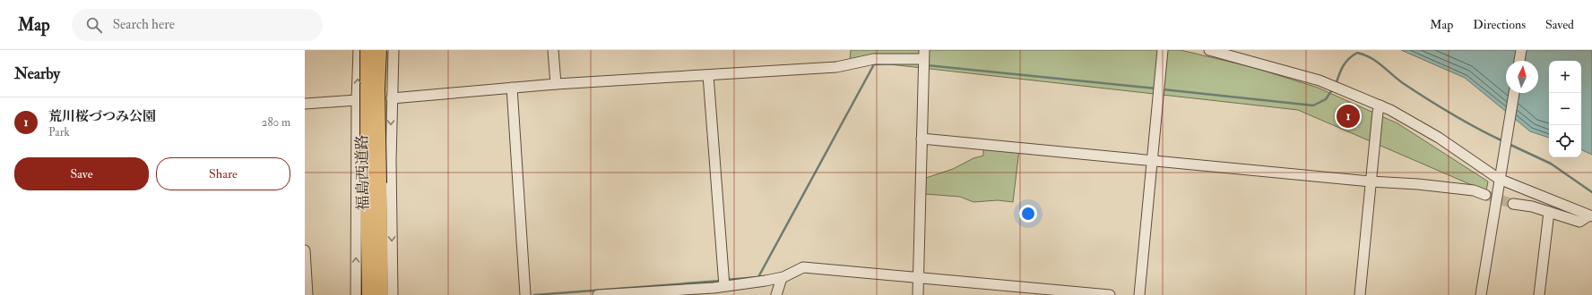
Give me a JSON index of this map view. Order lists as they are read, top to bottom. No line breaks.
{"streets":{"highway":["福島西道路"]},"north":"top","page":{"header":"Map","search":"Search here","nav":["Map","Directions","Saved"],"heading":"Nearby","map_buttons":["+","−"],"list":[{"mark":"1","name":"荒川桜づつみ公園","note":"Park","value":"280 m"}],"pins":"1","buttons":["Save","Share"]}}
